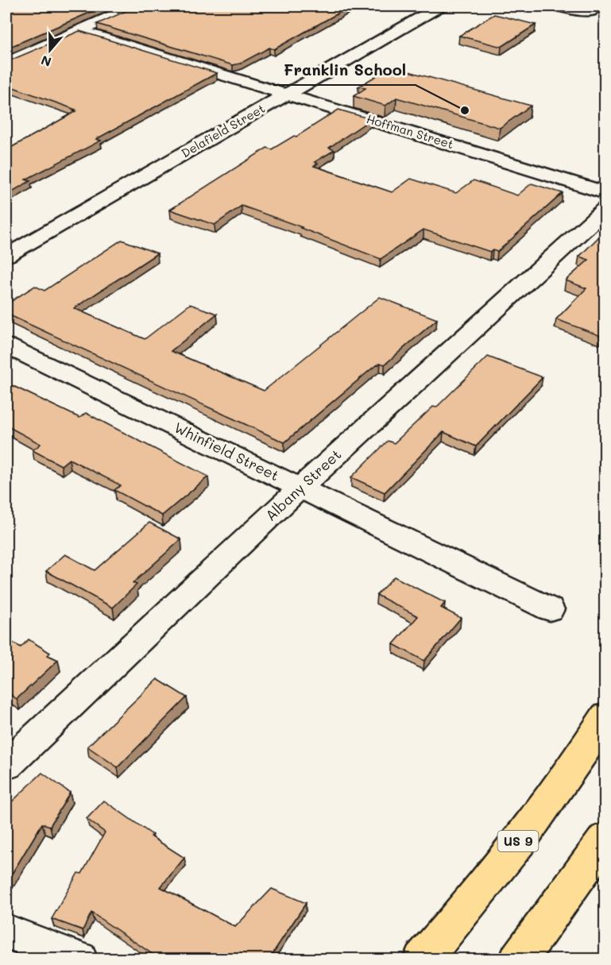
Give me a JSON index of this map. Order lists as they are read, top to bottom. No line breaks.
{"streets":{"highway":["US 9"],"street":["Delafield Street","Hoffman Street","Whinfield Street","Albany Street"]},"crossings":[["Delafield Street","Hoffman Street"],["Whinfield Street","Albany Street"]],"places":["Franklin School"],"north":"bottom"}
